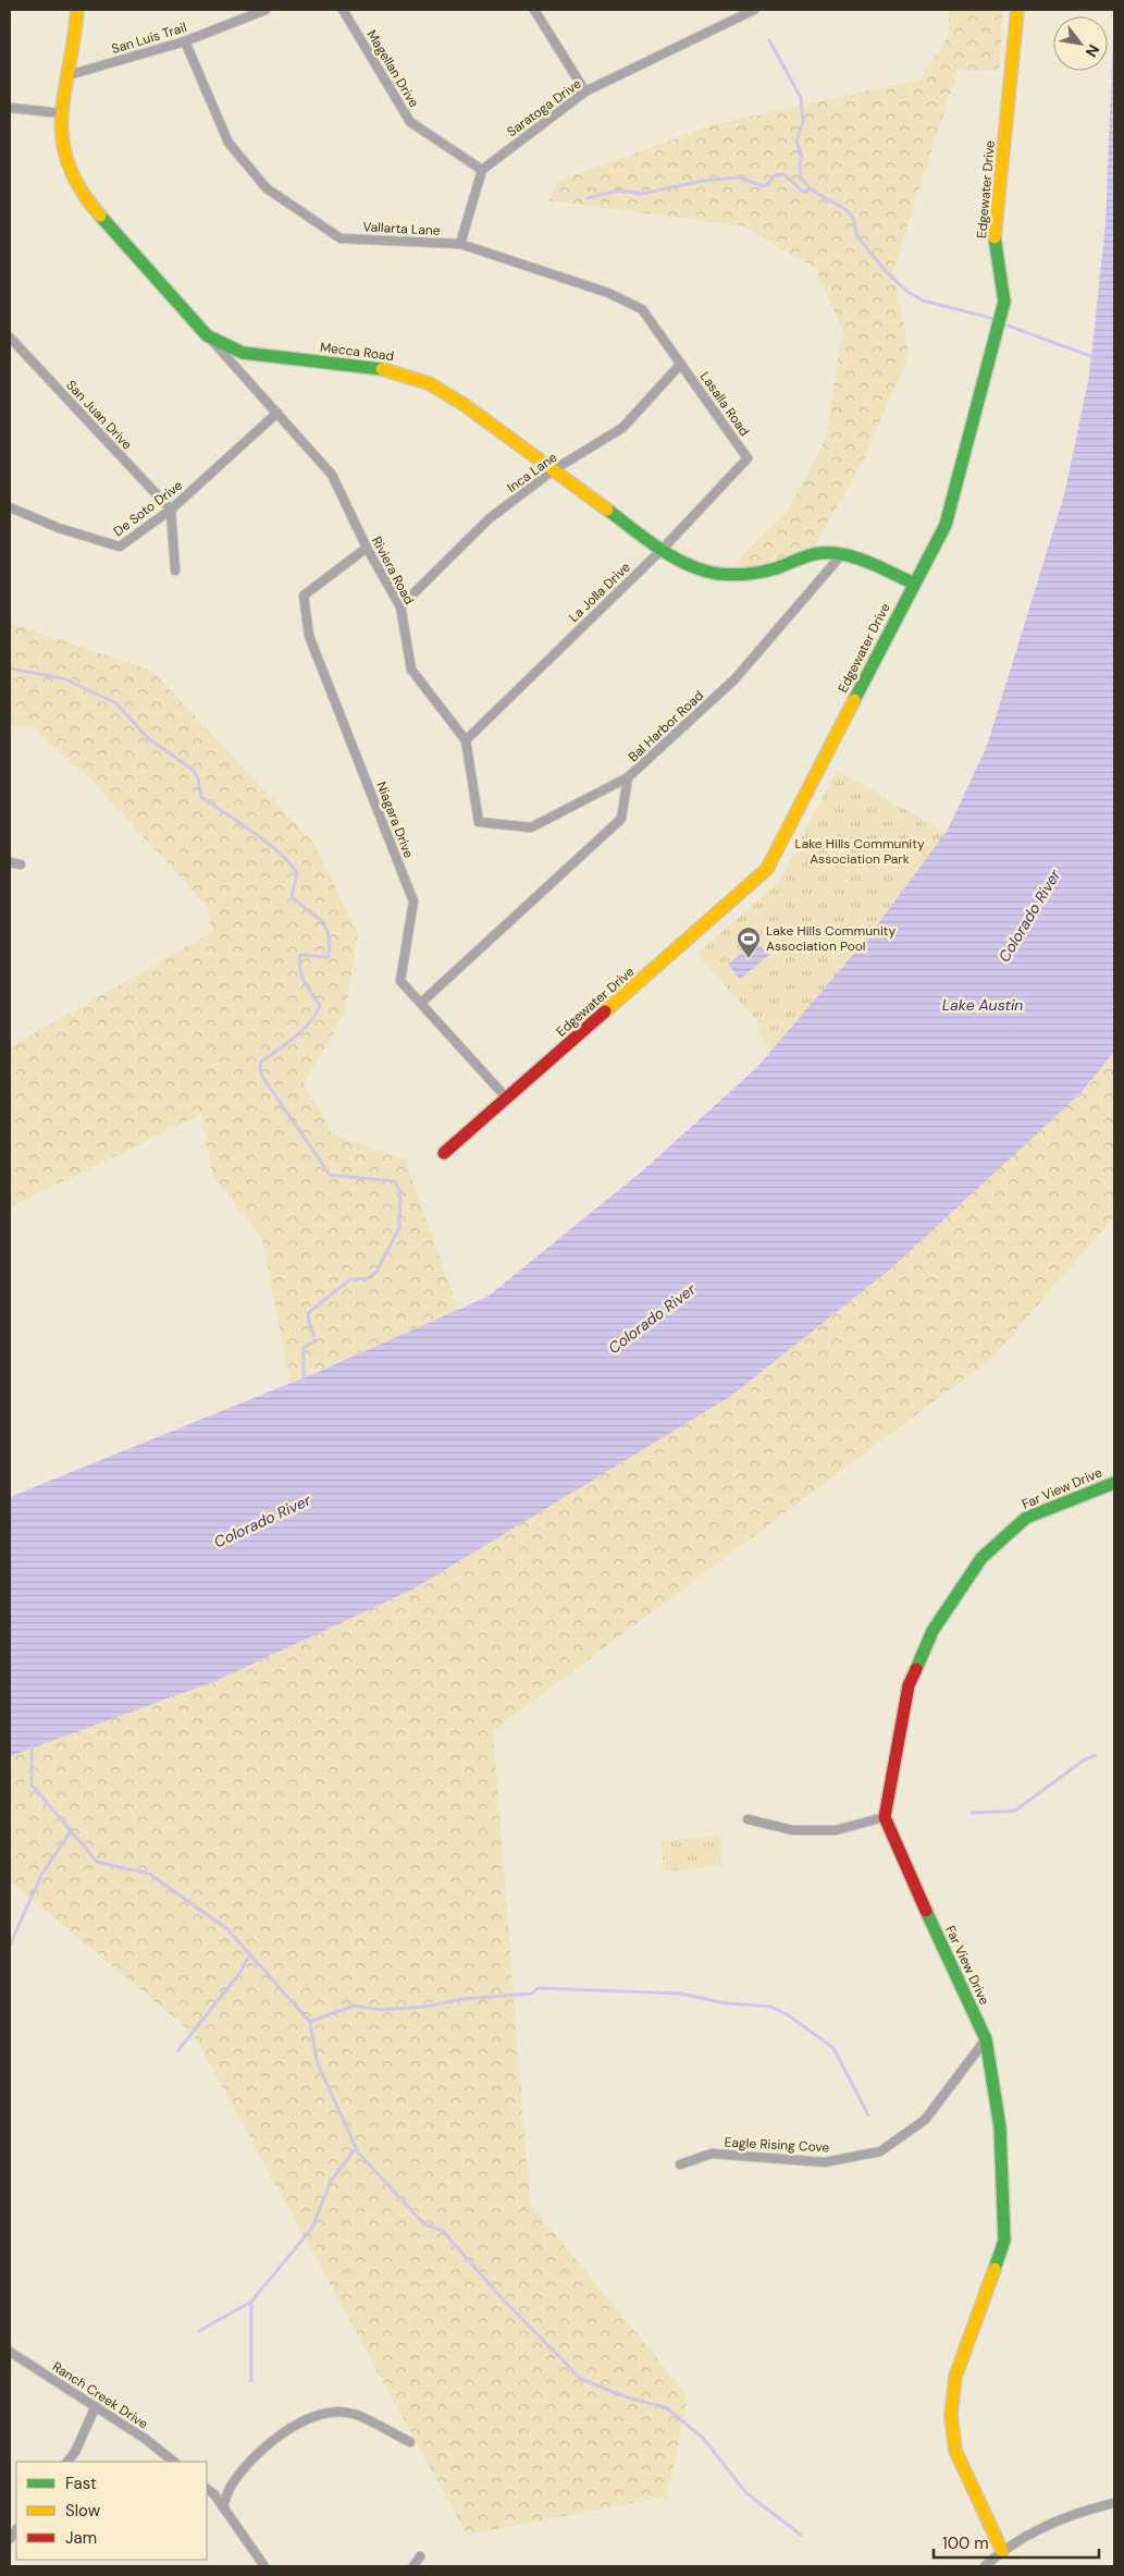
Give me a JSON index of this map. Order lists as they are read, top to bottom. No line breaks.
{"streets":{"street":["San Luis Trail","Magellan Drive","Saratoga Drive","Edgewater Drive","Vallarta Lane","Mecca Road","Lasalla Road","San Juan Drive","Inca Lane","De Soto Drive","Riviera Road","La Jolla Drive","Bal Harbor Road","Niagara Drive","Far View Drive","Eagle Rising Cove","Ranch Creek Drive"]},"crossings":[["San Luis Trail","Vallarta Lane"],["San Luis Trail","Mecca Road"],["Magellan Drive","Saratoga Drive"],["Edgewater Drive","Mecca Road"],["Edgewater Drive","Niagara Drive"],["Vallarta Lane","Lasalla Road"],["Vallarta Lane","Inca Lane"],["Mecca Road","Inca Lane"],["Mecca Road","Riviera Road"],["Mecca Road","La Jolla Drive"],["Mecca Road","Bal Harbor Road"],["Lasalla Road","Inca Lane"],["Lasalla Road","La Jolla Drive"],["San Juan Drive","De Soto Drive"],["Inca Lane","Riviera Road"],["De Soto Drive","Riviera Road"],["Riviera Road","La Jolla Drive"],["Riviera Road","Bal Harbor Road"],["Riviera Road","Niagara Drive"],["Bal Harbor Road","Niagara Drive"],["Far View Drive","Eagle Rising Cove"]],"water":["Colorado River","Lake Austin"],"parks":["Lake Hills Community Association Park"],"places":{"sports":["Lake Hills Community Association Pool"]},"legend":["Fast","Slow","Jam"],"scale_bar":"100 m","north":"bottom right"}
